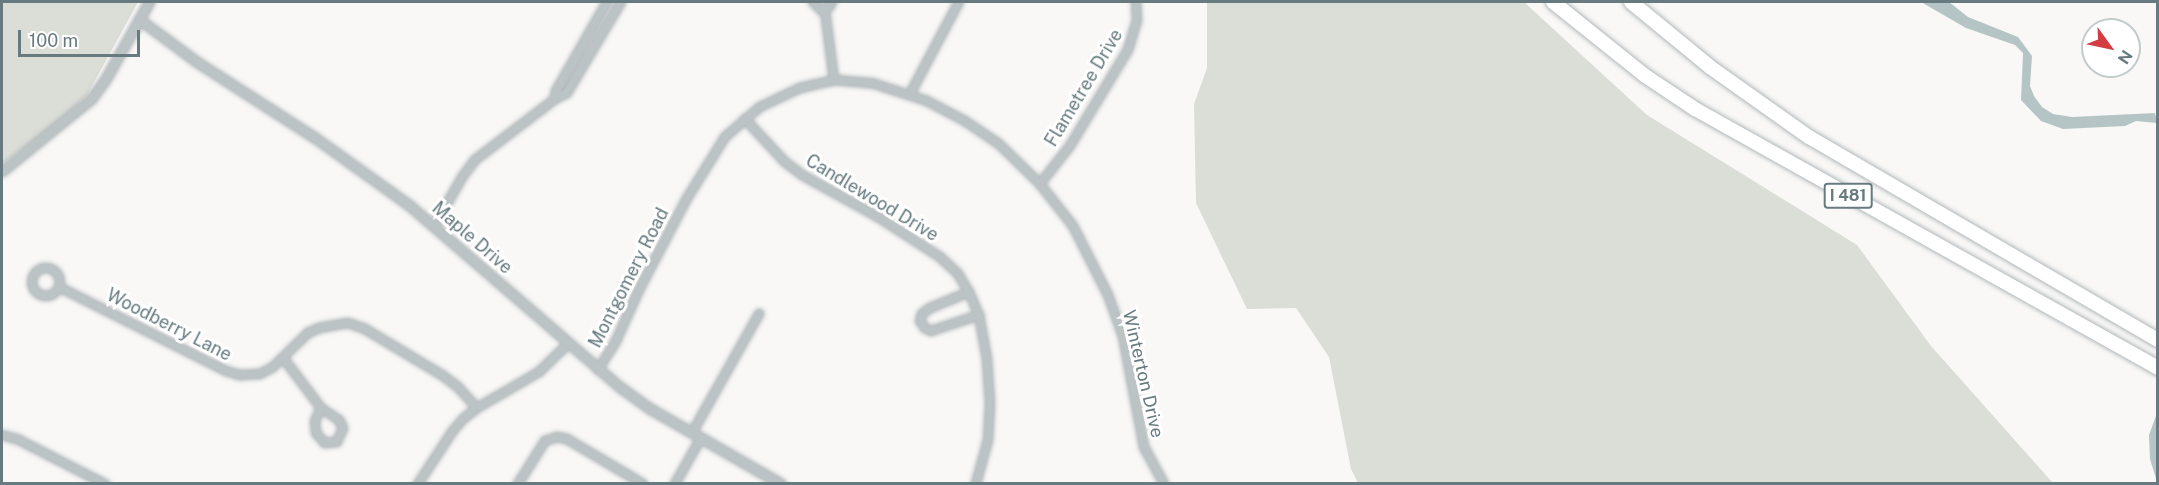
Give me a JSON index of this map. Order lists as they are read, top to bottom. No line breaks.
{"streets":{"highway":["I 481"],"street":["Flametree Drive","Candlewood Drive","Maple Drive","Montgomery Road","Woodberry Lane","Winterton Drive"]},"crossings":[["Flametree Drive","Winterton Drive"],["Candlewood Drive","Winterton Drive"],["Maple Drive","Montgomery Road"],["Montgomery Road","Winterton Drive"]],"scale_bar":"100 m","north":"bottom right"}
